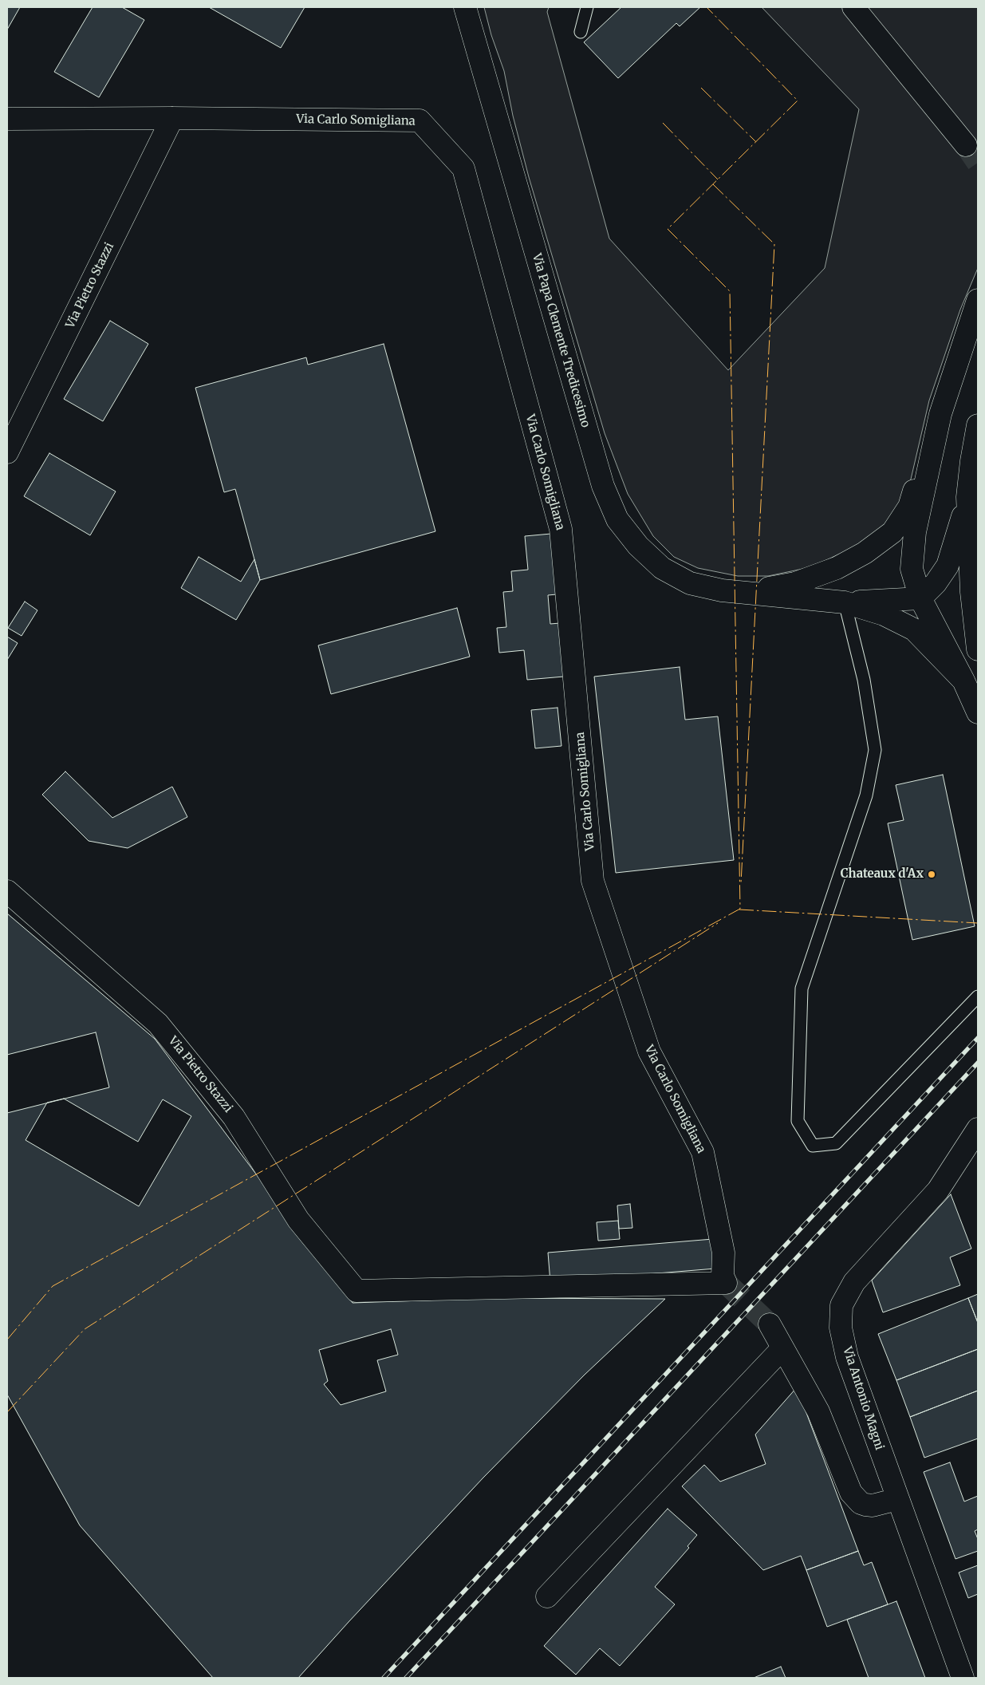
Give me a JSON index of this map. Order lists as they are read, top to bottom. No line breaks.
{"streets":{"street":["Via Carlo Somigliana","Via Pietro Stazzi","Via Papa Clemente Tredicesimo","Via Antonio Magni"]},"crossings":[["Via Carlo Somigliana","Via Pietro Stazzi"]],"places":["Chateaux d'Ax"]}
